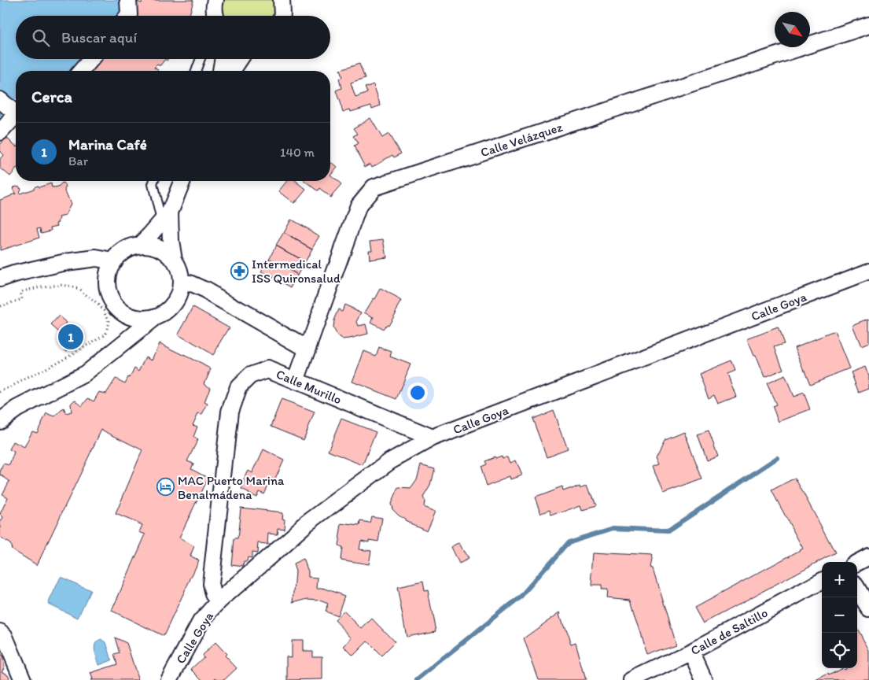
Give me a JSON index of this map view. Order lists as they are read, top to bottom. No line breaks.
{"streets":{"street":["Calle Velázquez","Calle Goya","Calle Murillo","Calle de Saltillo"]},"crossings":[["Calle Velázquez","Calle Murillo"],["Calle Goya","Calle Murillo"]],"places":{"pharmacy":["Intermedical ISS Quironsalud"],"hotel":["MAC Puerto Marina Benalmádena"]},"north":"bottom right","page":{"search":"Buscar aquí","heading":"Cerca","list":[{"mark":"1","name":"Marina Café","note":"Bar","value":"140 m"}],"pins":"1","map_buttons":["+","−"]}}
